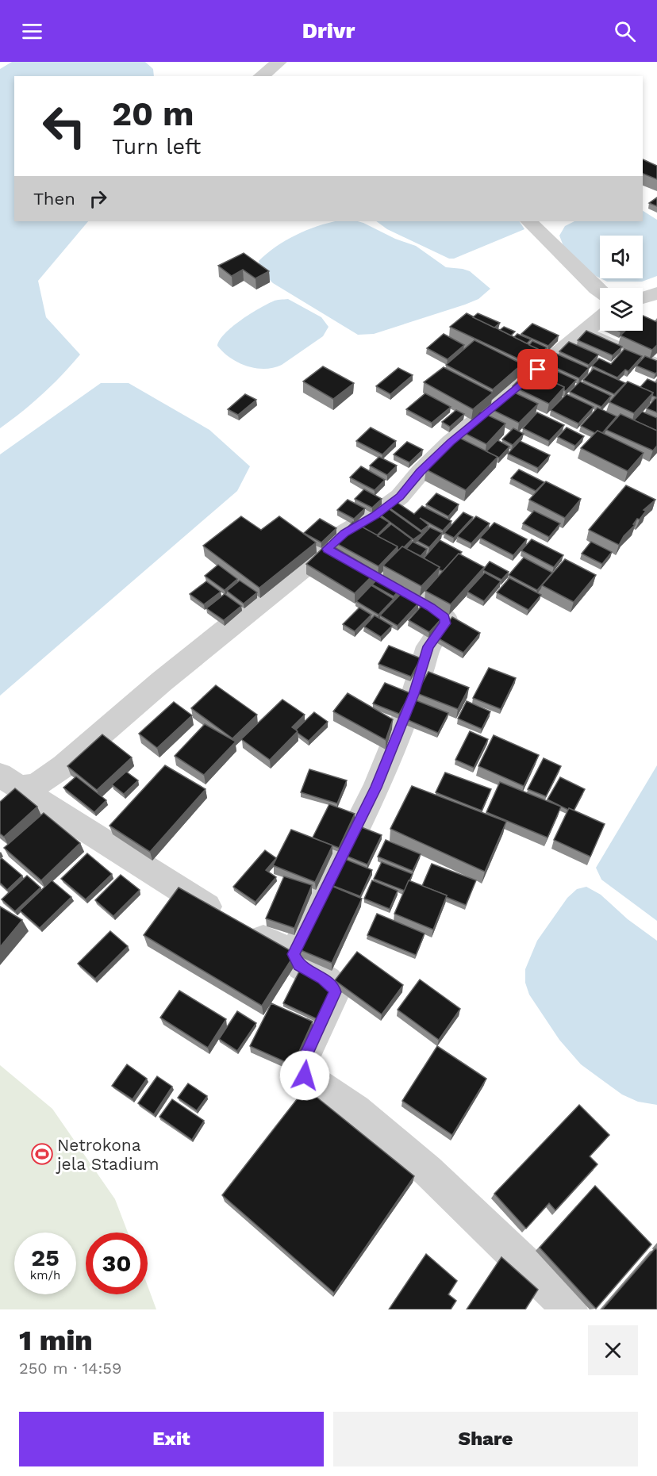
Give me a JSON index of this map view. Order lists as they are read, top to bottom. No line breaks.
{"places":{"sports":["Netrokona jela Stadium"]},"page":{"header":"Drivr","turn":["20 m","Turn left"],"then":"Then","speed":"25 km/h","limit":"30","heading":["1 min","250 m · 14:59"],"buttons":["Exit","Share"]}}
